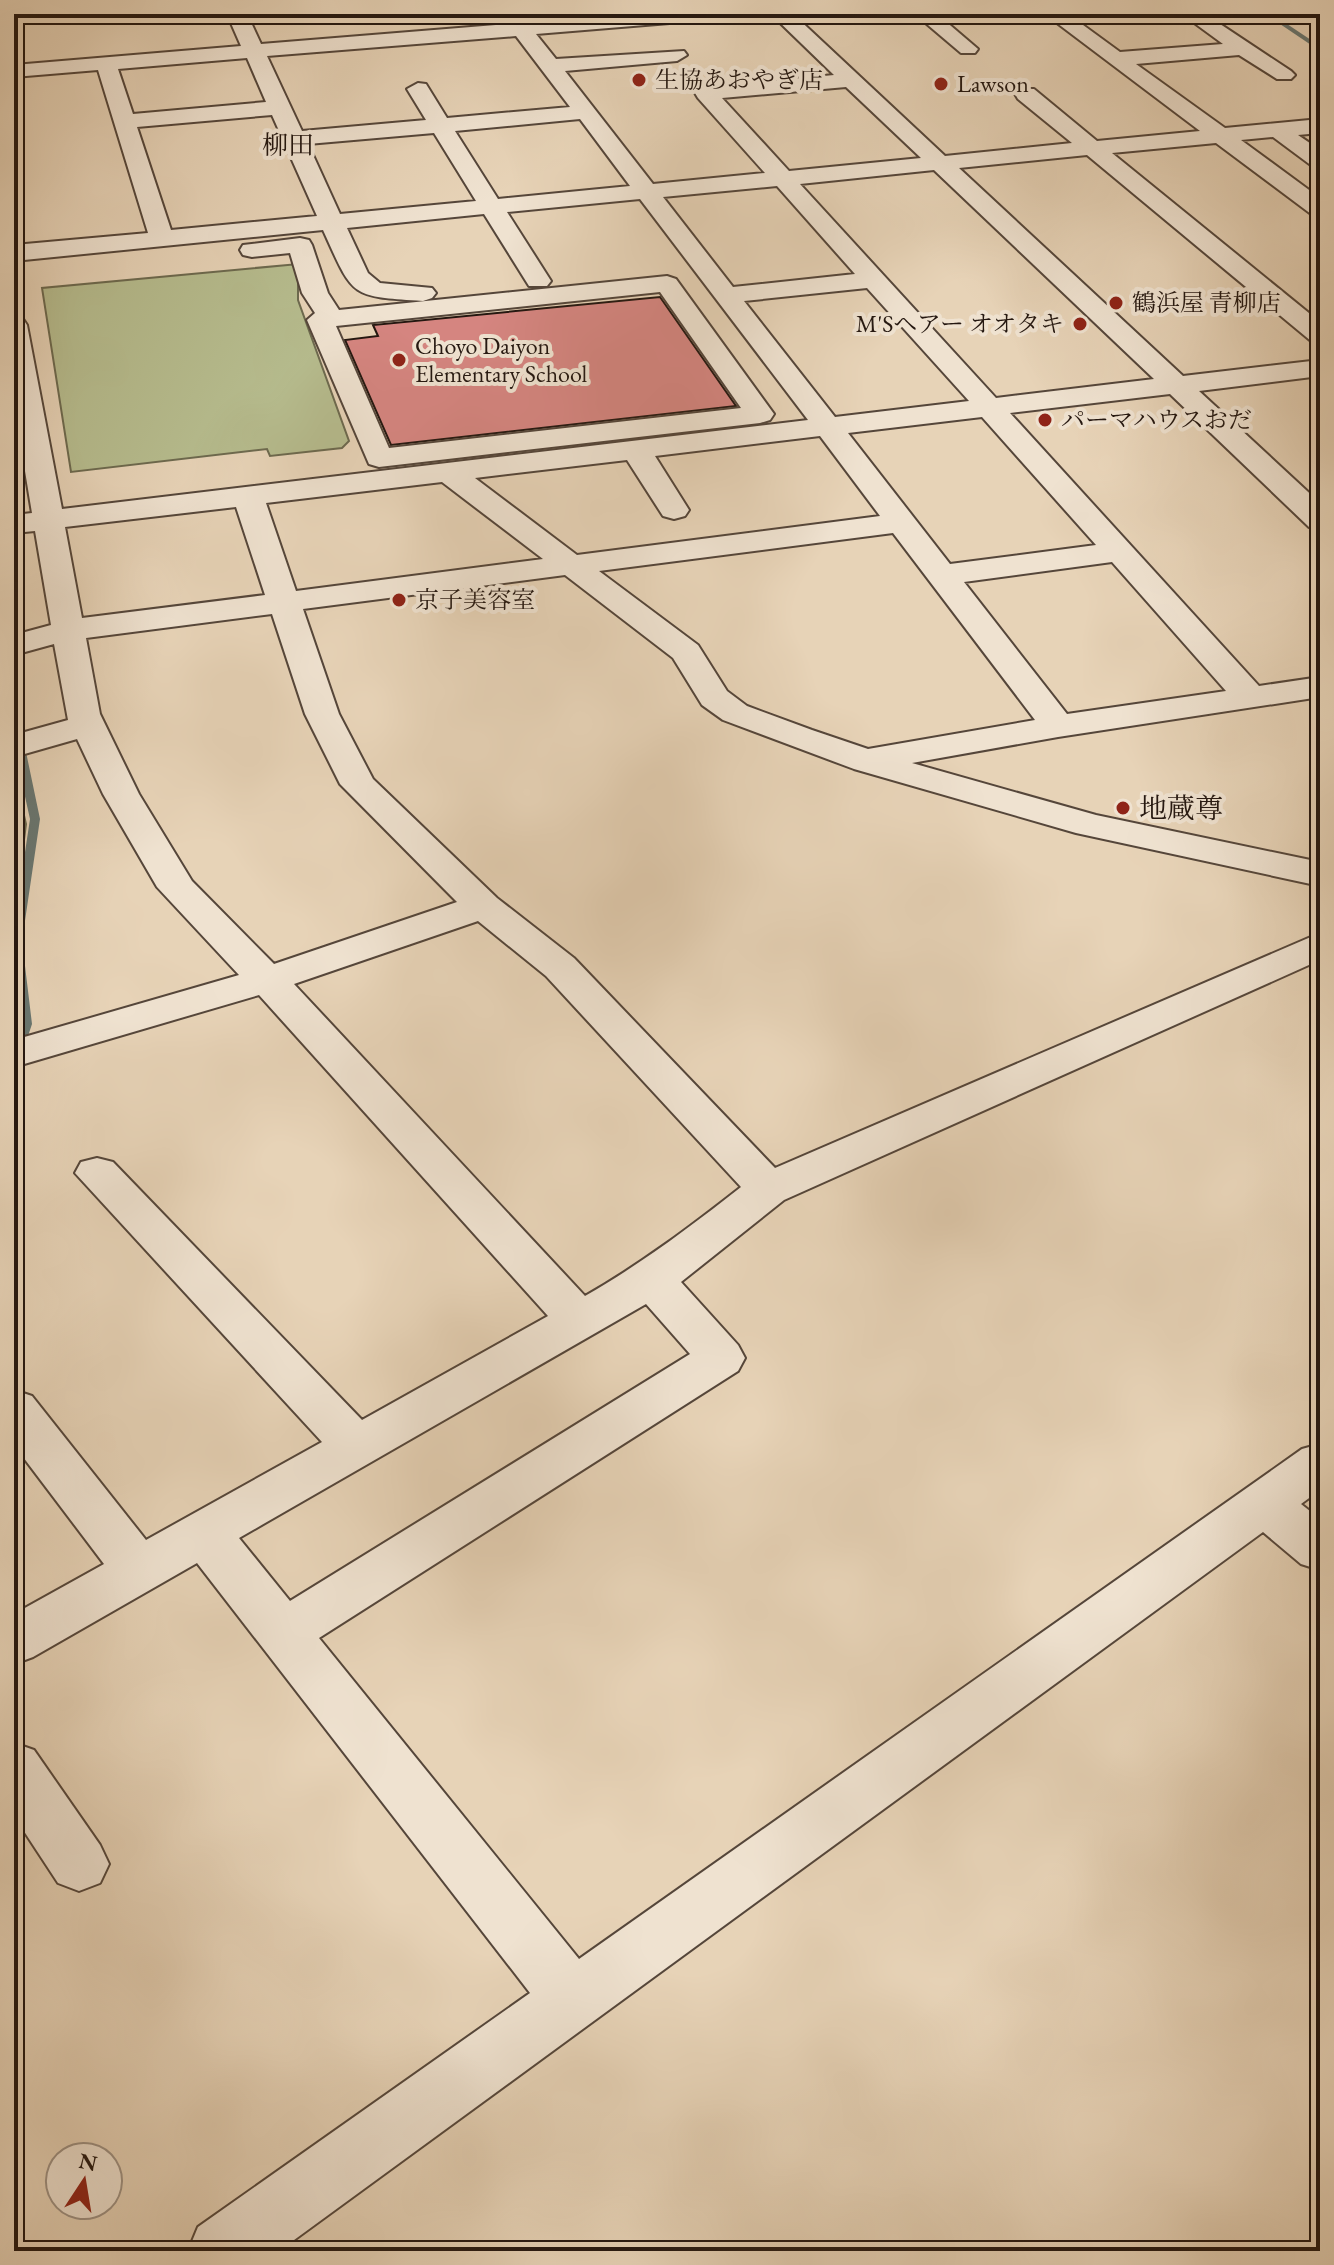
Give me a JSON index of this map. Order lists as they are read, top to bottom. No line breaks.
{"districts":["柳田"],"places":["生協あおやぎ店","Lawson","鶴浜屋 青柳店","M'Sヘアー オオタキ","Choyo Daiyon Elementary School","パーマハウスおだ","京子美容室","地蔵尊"],"north":"top"}
